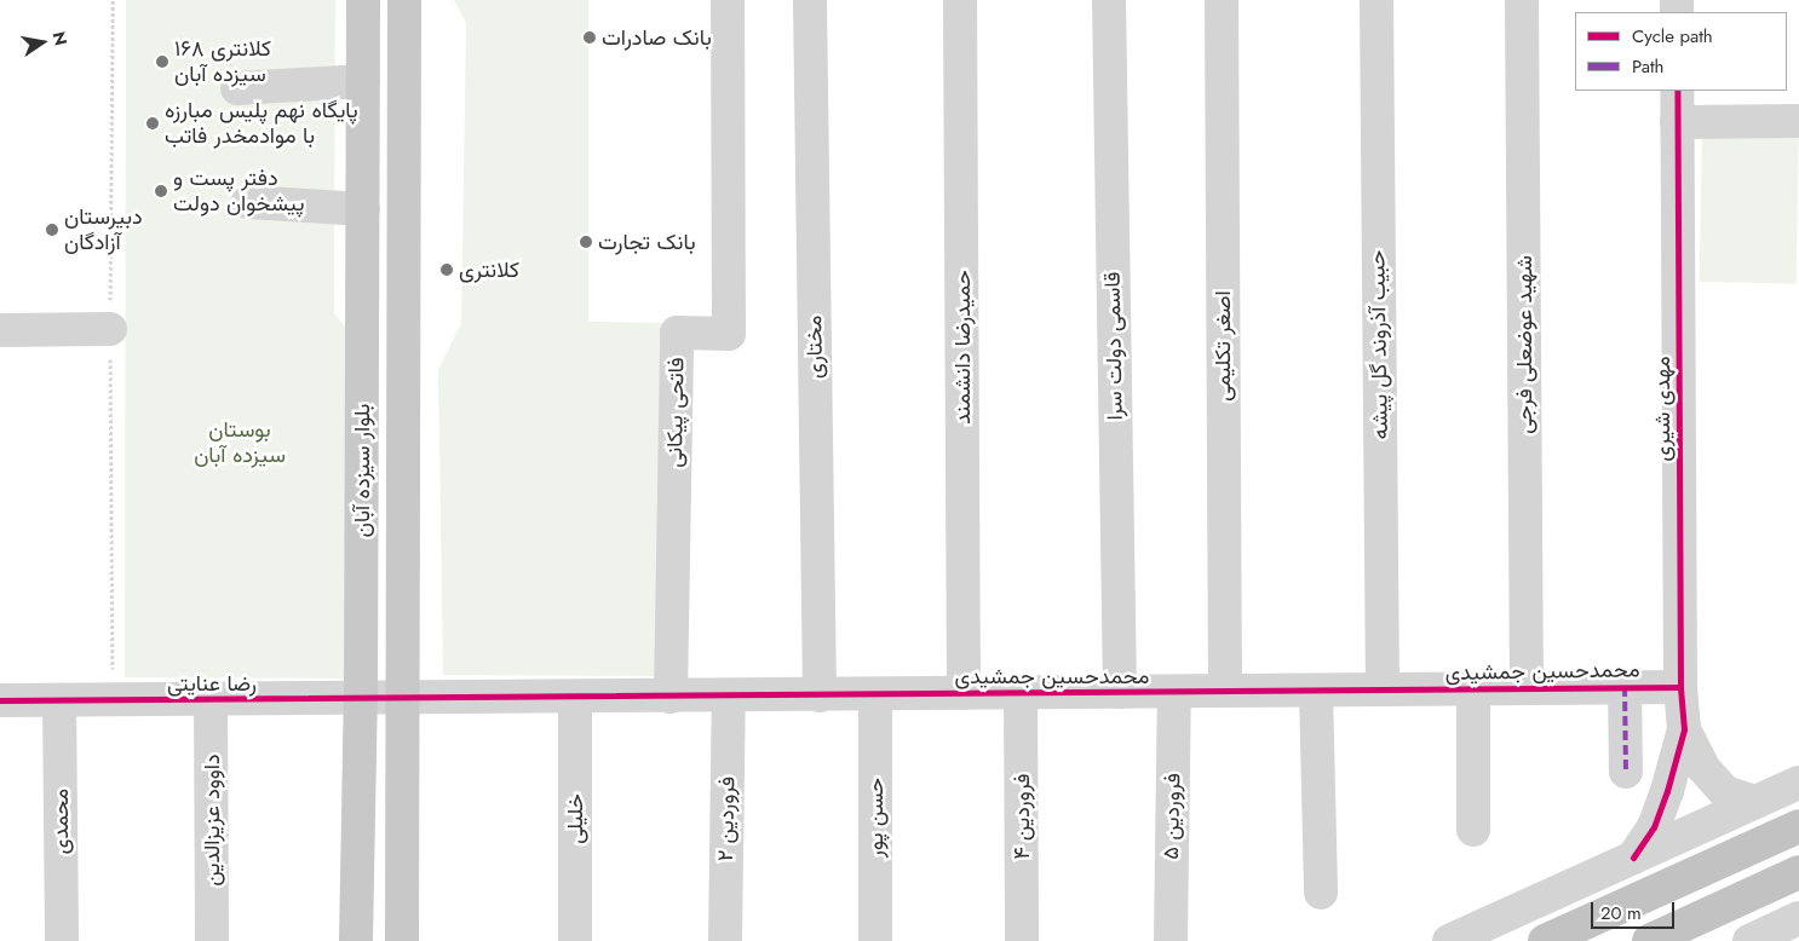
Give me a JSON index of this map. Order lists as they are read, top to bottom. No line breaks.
{"streets":{"main road":["بلوار سیزده آبان"],"street":["حبیب آذروند گل پیشه","شهید عوضعلی فرجی","قاسمی دولت سرا","اصغر تکلیمی","مختاری","حمیدرضا دانشمند","مهدی شیری","فاتحی پیکانی","محمدحسین جمشیدی","رضا عنایتی","فروردین ۴","فروردین ۵","حسن پور","خلیلی","فروردین ۲","داوود عزیزالدین","محمدی"]},"crossings":[["حبیب آذروند گل پیشه","محمدحسین جمشیدی"],["شهید عوضعلی فرجی","محمدحسین جمشیدی"],["قاسمی دولت سرا","محمدحسین جمشیدی"],["اصغر تکلیمی","محمدحسین جمشیدی"],["مختاری","محمدحسین جمشیدی"],["حمیدرضا دانشمند","محمدحسین جمشیدی"],["مهدی شیری","محمدحسین جمشیدی"],["فاتحی پیکانی","محمدحسین جمشیدی"],["بلوار سیزده آبان","محمدحسین جمشیدی"],["بلوار سیزده آبان","رضا عنایتی"],["محمدحسین جمشیدی","رضا عنایتی"],["محمدحسین جمشیدی","فروردین ۴"],["محمدحسین جمشیدی","فروردین ۵"],["محمدحسین جمشیدی","حسن پور"],["محمدحسین جمشیدی","خلیلی"],["محمدحسین جمشیدی","فروردین ۲"],["رضا عنایتی","داوود عزیزالدین"],["رضا عنایتی","محمدی"]],"parks":["بوستان سیزده آبان"],"places":["بانک صادرات","کلانتری ۱۶۸ سیزده آبان","پایگاه نهم پلیس مبارزه با موادمخدر فاتب","دفتر پست و پیشخوان دولت","دبیرستان آزادگان","بانک تجارت","کلانتری"],"legend":["Cycle path","Path"],"scale_bar":"20 m","north":"right"}
